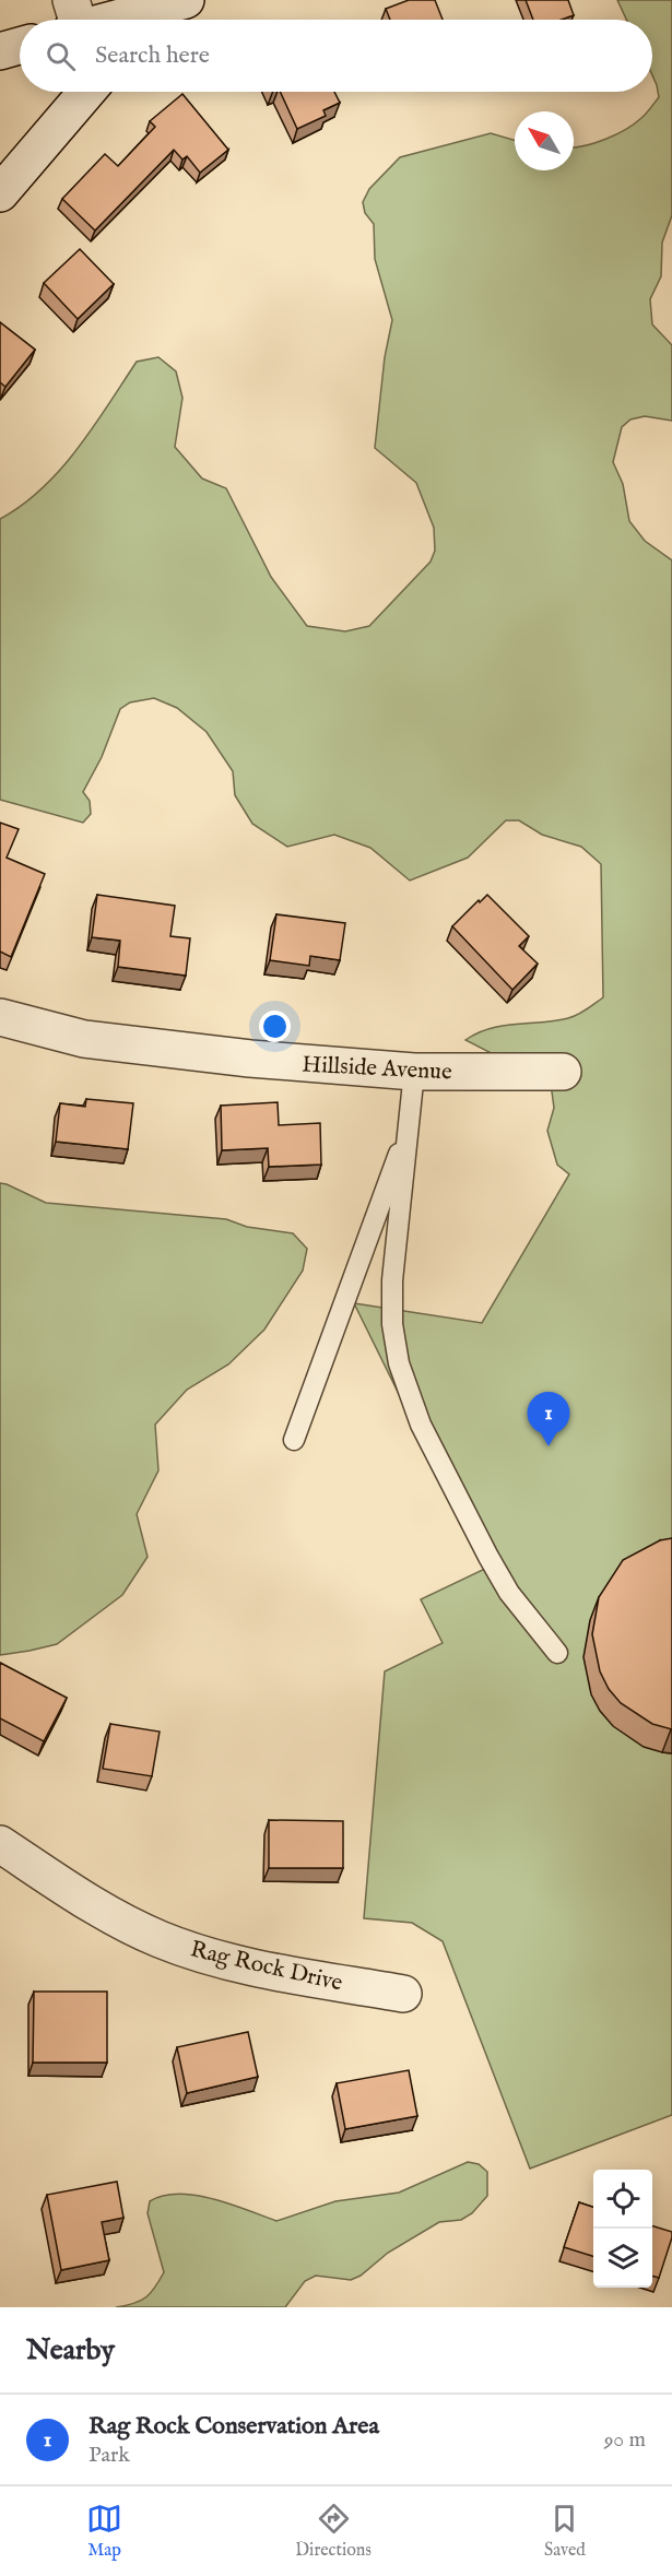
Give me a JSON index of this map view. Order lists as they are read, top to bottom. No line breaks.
{"streets":{"street":["Hillside Avenue","Rag Rock Drive"]},"north":"top left","page":{"search":"Search here","pins":"1","heading":"Nearby","list":[{"mark":"1","name":"Rag Rock Conservation Area","note":"Park","value":"90 m"}],"nav":["Map","Directions","Saved"]}}
